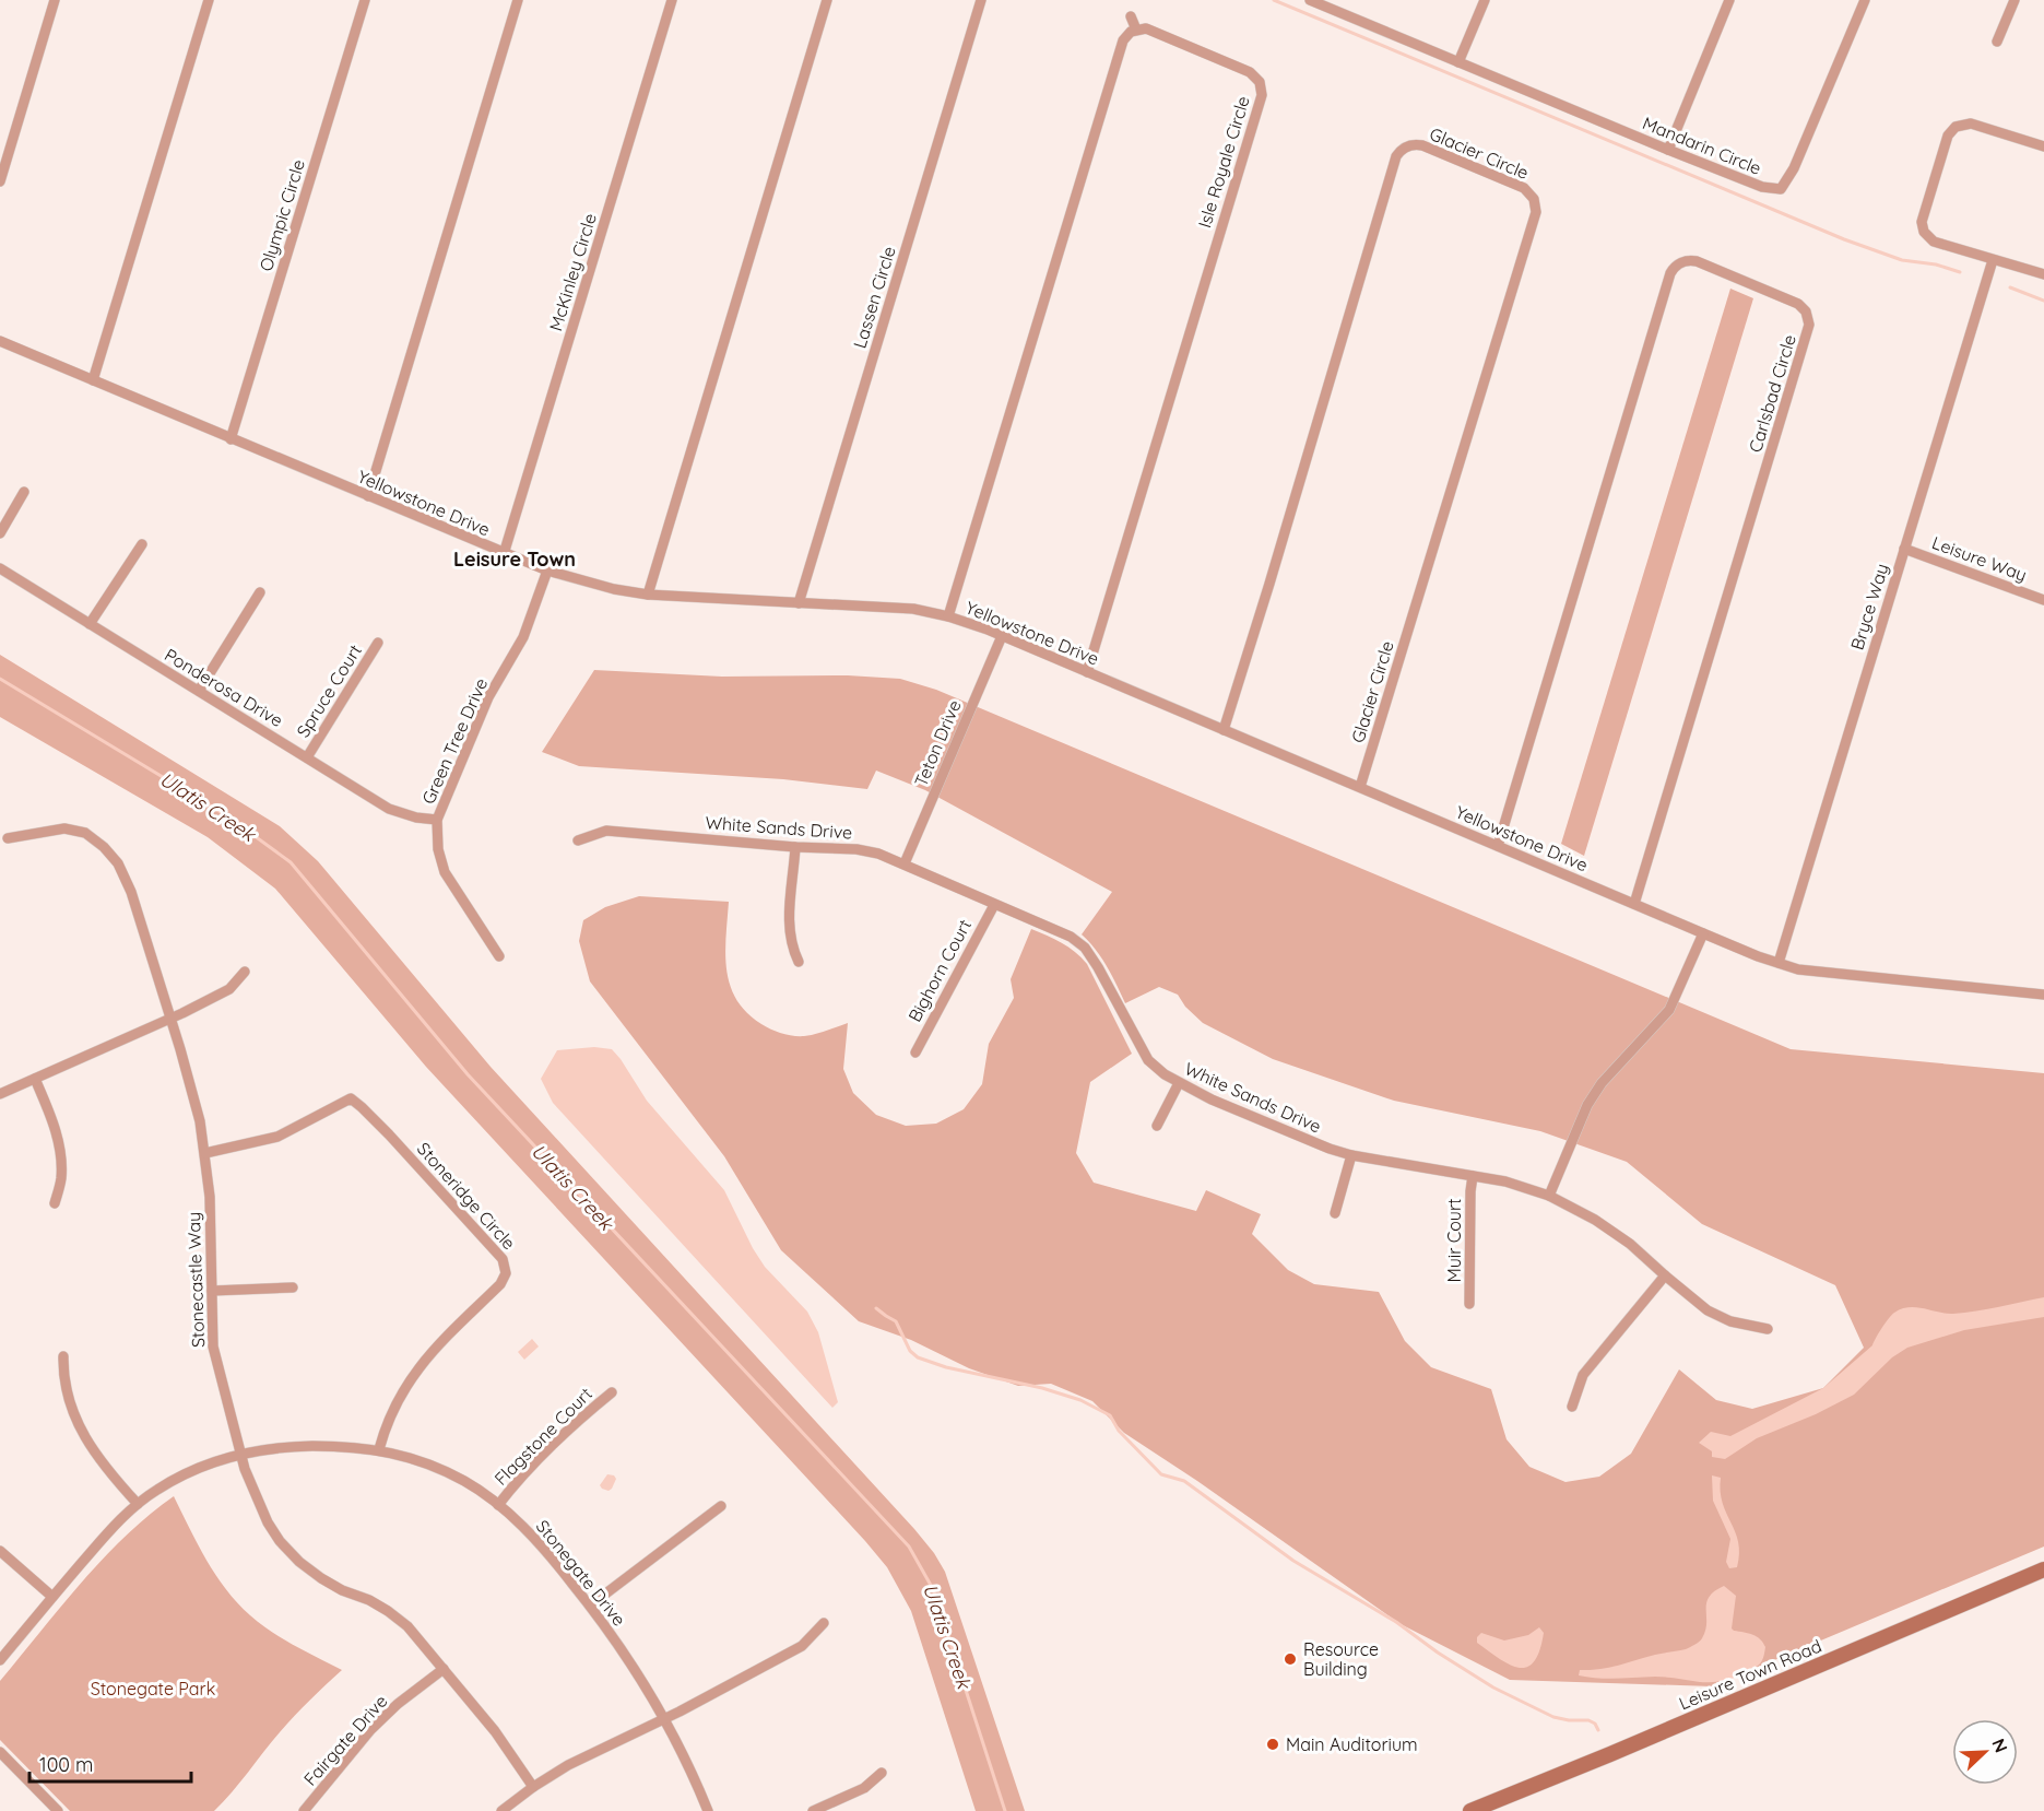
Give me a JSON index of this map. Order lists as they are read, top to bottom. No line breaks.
{"streets":{"main road":["Leisure Town Road"],"street":["Mandarin Circle","Glacier Circle","Isle Royale Circle","Olympic Circle","McKinley Circle","Lassen Circle","Carlsbad Circle","Yellowstone Drive","Leisure Way","Bryce Way","Ponderosa Drive","Spruce Court","Green Tree Drive","Teton Drive","White Sands Drive","Bighorn Court","Stoneridge Circle","Muir Court","Stonecastle Way","Flagstone Court","Stonegate Drive","Fairgate Drive"]},"crossings":[["Glacier Circle","Yellowstone Drive"],["Isle Royale Circle","Yellowstone Drive"],["Olympic Circle","Yellowstone Drive"],["McKinley Circle","Yellowstone Drive"],["Lassen Circle","Yellowstone Drive"],["Carlsbad Circle","Yellowstone Drive"],["Yellowstone Drive","Bryce Way"],["Yellowstone Drive","Green Tree Drive"],["Yellowstone Drive","Teton Drive"],["Leisure Way","Bryce Way"],["Ponderosa Drive","Spruce Court"],["Ponderosa Drive","Green Tree Drive"],["Teton Drive","White Sands Drive"],["White Sands Drive","Bighorn Court"],["White Sands Drive","Muir Court"],["Stoneridge Circle","Stonecastle Way"],["Stoneridge Circle","Stonegate Drive"],["Stonecastle Way","Stonegate Drive"],["Stonecastle Way","Fairgate Drive"],["Flagstone Court","Stonegate Drive"]],"districts":["Leisure Town"],"water":["Ulatis Creek"],"parks":["Stonegate Park"],"places":["Resource Building","Main Auditorium"],"scale_bar":"100 m","north":"top right"}
